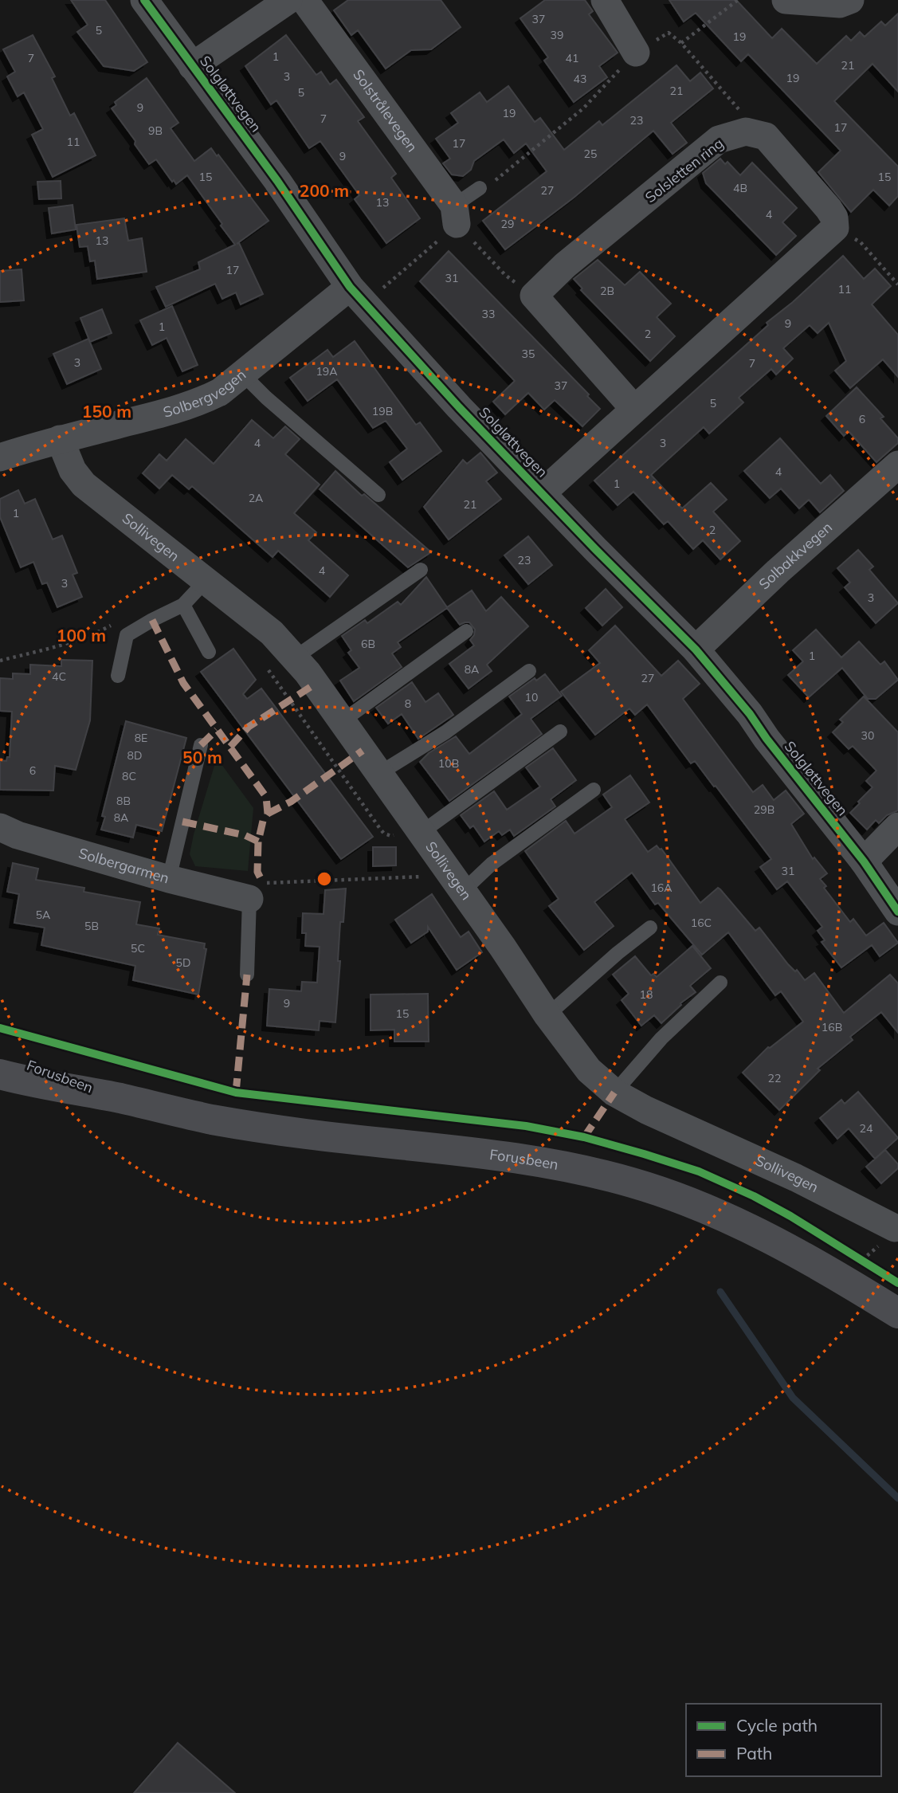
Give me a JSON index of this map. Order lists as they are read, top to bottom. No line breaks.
{"streets":{"main road":["Forusbeen"],"street":["Solgløttvegen","Solstrålevegen","Solsletten ring","Solbergvegen","Sollivegen","Solbakkvegen","Solbergarmen"]},"crossings":[["Solgløttvegen","Solbergvegen"],["Solgløttvegen","Solbakkvegen"],["Solbergvegen","Sollivegen"]],"house_numbers":["37","5","39","19","1","7","41","21","3","19","43","21","5","9","19","7","23","17","9B","11","17","25","9","15","15","4B","27","13","4","29","13","17","31","11","2B","33","9","1","2","35","3","7","19A","37","5","19B","6","4","3","4","1","2A","21","1","2","23","4","3","3","6B","1","8A","4C","27","10","8","30","8E","8D","10B","6","8C","8B","29B","8A","31","16A","5A","16C","5B","5C","5D","18","9","15","16B","22","24"],"legend":["Cycle path","Path"],"rings":["200 m","150 m","100 m","50 m"]}
